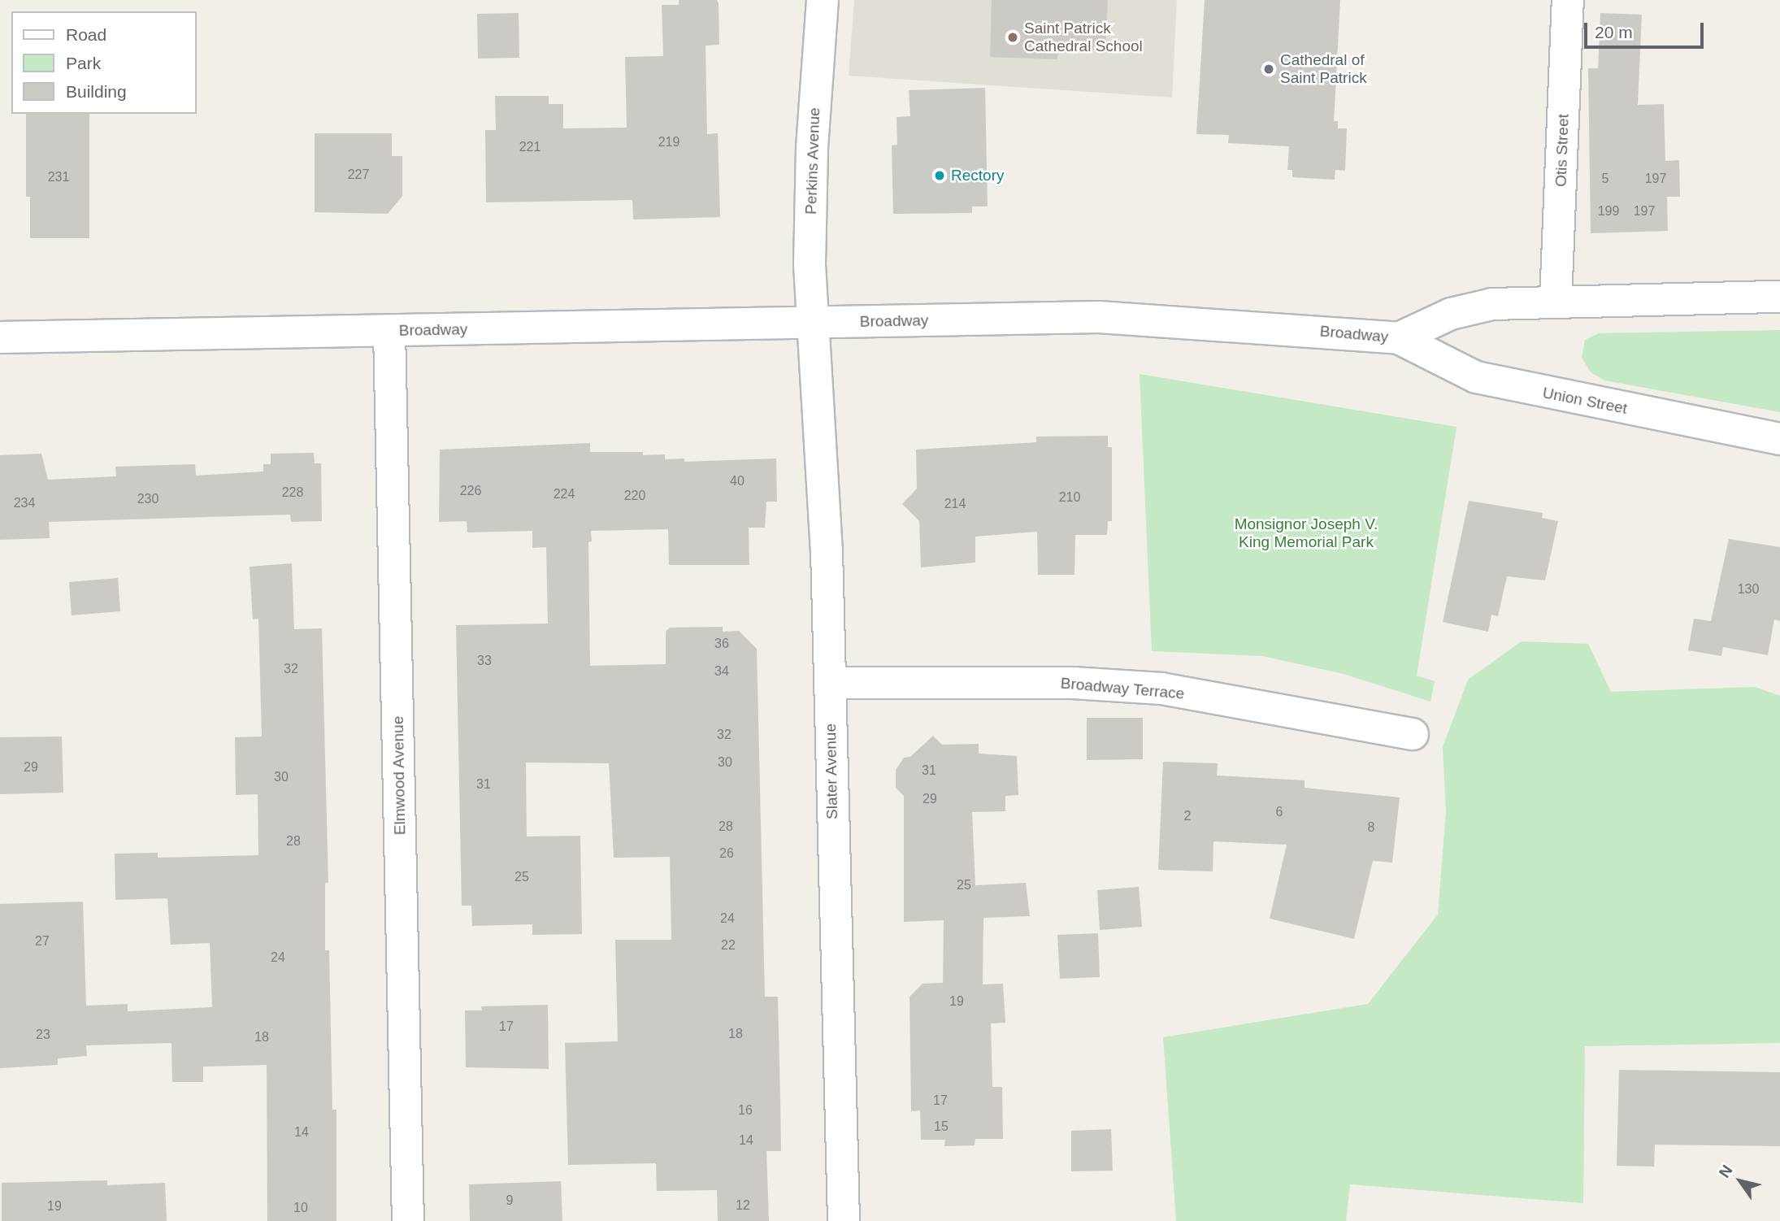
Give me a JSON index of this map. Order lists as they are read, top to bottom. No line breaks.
{"streets":{"street":["Otis Street","Perkins Avenue","Broadway","Union Street","Broadway Terrace","Slater Avenue","Elmwood Avenue"]},"crossings":[["Otis Street","Broadway"],["Perkins Avenue","Broadway"],["Perkins Avenue","Slater Avenue"],["Broadway","Union Street"],["Broadway","Slater Avenue"],["Broadway","Elmwood Avenue"],["Broadway Terrace","Slater Avenue"]],"parks":["Monsignor Joseph V. King Memorial Park"],"places":["Saint Patrick Cathedral School","Cathedral of Saint Patrick","Rectory"],"house_numbers":["219","221","227","231","5","197","199","197","40","226","228","224","220","210","230","234","214","130","36","33","32","34","32","30","29","31","30","31","29","6","2","28","8","28","26","25","25","24","27","22","24","19","17","18","23","18","17","16","15","14","14","9","12","19","10"],"legend":["Road","Park","Building"],"scale_bar":"20 m","north":"top left"}
